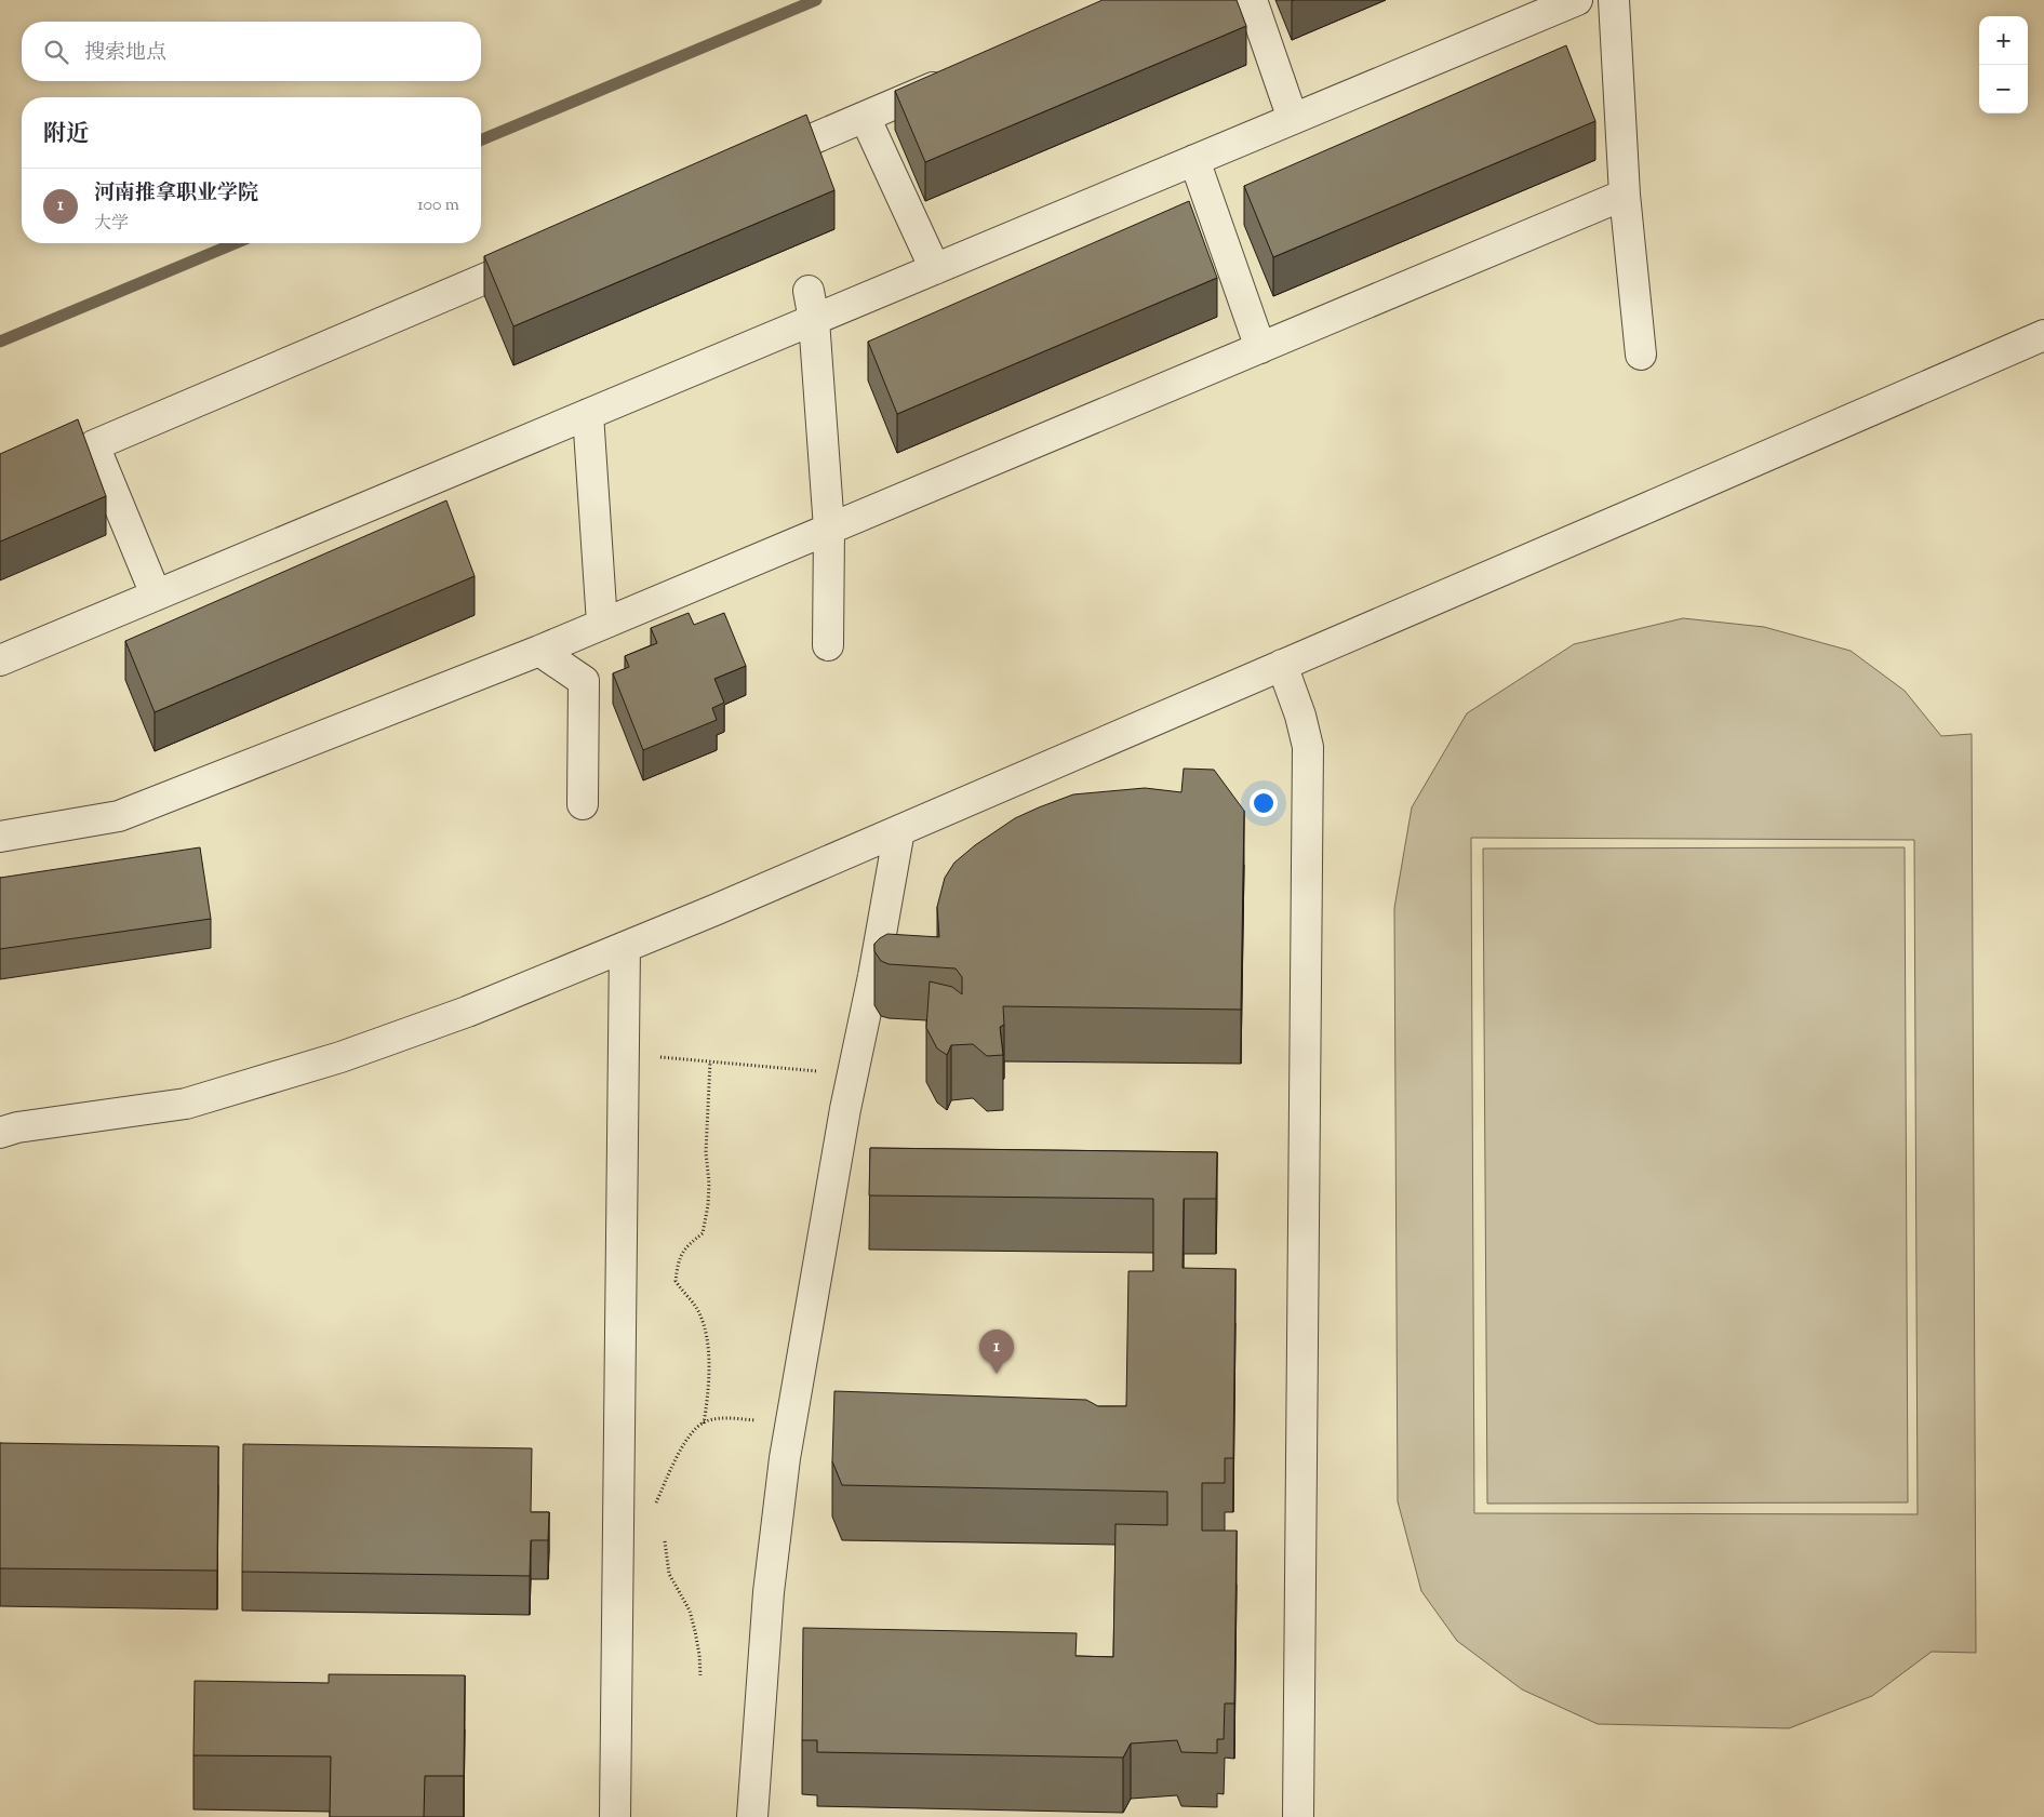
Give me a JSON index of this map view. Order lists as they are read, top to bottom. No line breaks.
{"page":{"map_buttons":["+","−"],"search":"搜索地点","heading":"附近","list":[{"mark":"1","name":"河南推拿职业学院","note":"大学","value":"100 m"}],"pins":"1"}}
